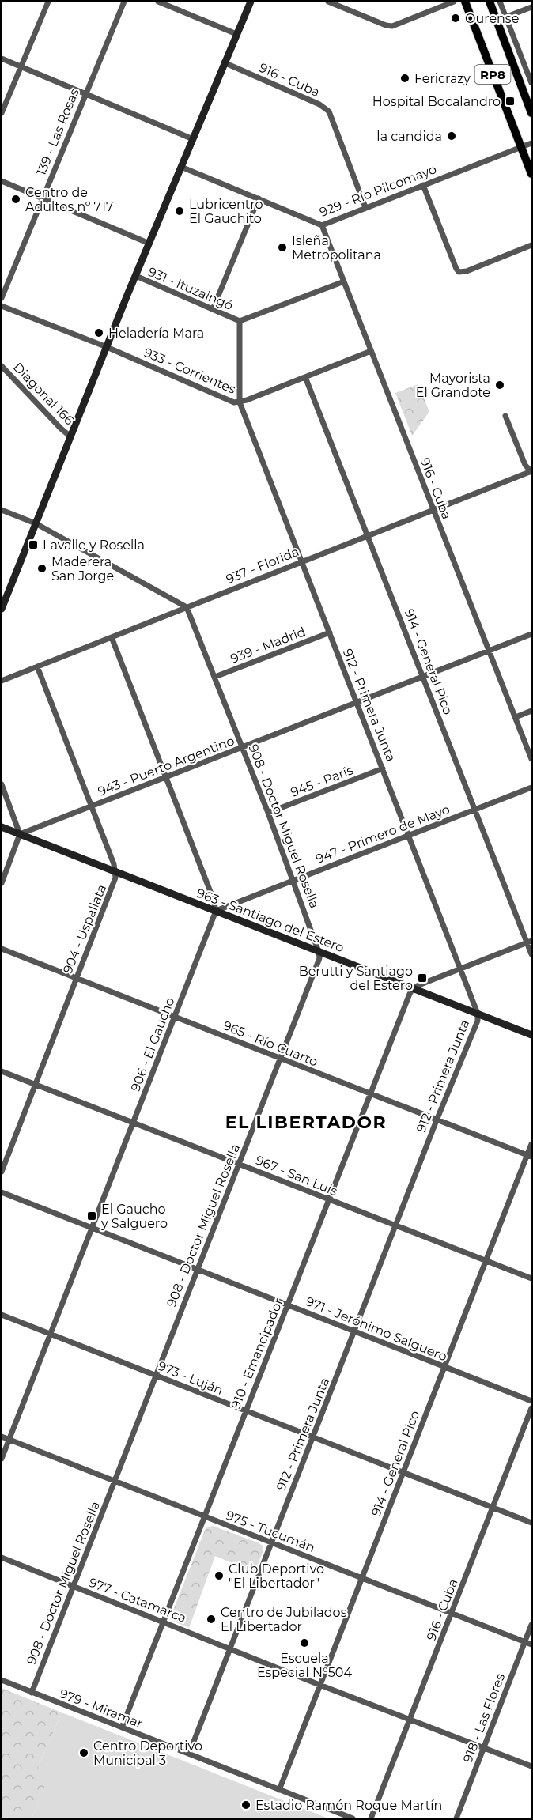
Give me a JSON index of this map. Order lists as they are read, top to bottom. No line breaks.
{"streets":{"main road":["RP8"],"street":["916 - Cuba","139 - Las Rosas","929 - Río Pilcomayo","931 - Ituzaingó","933 - Corrientes","Diagonal 166","937 - Florida","939 - Madrid","914 - General Pico","912 - Primera Junta","943 - Puerto Argentino","945 - París","908 - Doctor Miguel Rosella","947 - Primero de Mayo","963 - Santiago del Estero","904 - Uspallata","965 - Río Cuarto","906 - El Gaucho","967 - San Luis","971 - Jerónimo Salguero","910 - Emancipador","973 - Luján","975 - Tucumán","977 - Catamarca","979 - Miramar","918 - Las Flores"]},"crossings":[["RP8","929 - Río Pilcomayo"],["916 - Cuba","929 - Río Pilcomayo"],["916 - Cuba","931 - Ituzaingó"],["916 - Cuba","933 - Corrientes"],["916 - Cuba","937 - Florida"],["916 - Cuba","943 - Puerto Argentino"],["916 - Cuba","973 - Luján"],["916 - Cuba","975 - Tucumán"],["916 - Cuba","977 - Catamarca"],["931 - Ituzaingó","912 - Primera Junta"],["933 - Corrientes","914 - General Pico"],["933 - Corrientes","912 - Primera Junta"],["937 - Florida","914 - General Pico"],["937 - Florida","912 - Primera Junta"],["937 - Florida","908 - Doctor Miguel Rosella"],["937 - Florida","904 - Uspallata"],["939 - Madrid","912 - Primera Junta"],["939 - Madrid","908 - Doctor Miguel Rosella"],["914 - General Pico","943 - Puerto Argentino"],["914 - General Pico","947 - Primero de Mayo"],["914 - General Pico","965 - Río Cuarto"],["914 - General Pico","967 - San Luis"],["914 - General Pico","971 - Jerónimo Salguero"],["914 - General Pico","973 - Luján"],["914 - General Pico","975 - Tucumán"],["914 - General Pico","977 - Catamarca"],["914 - General Pico","979 - Miramar"],["912 - Primera Junta","943 - Puerto Argentino"],["912 - Primera Junta","945 - París"],["912 - Primera Junta","947 - Primero de Mayo"],["912 - Primera Junta","963 - Santiago del Estero"],["912 - Primera Junta","965 - Río Cuarto"],["912 - Primera Junta","967 - San Luis"],["912 - Primera Junta","971 - Jerónimo Salguero"],["912 - Primera Junta","973 - Luján"],["912 - Primera Junta","975 - Tucumán"],["912 - Primera Junta","977 - Catamarca"],["912 - Primera Junta","979 - Miramar"],["943 - Puerto Argentino","908 - Doctor Miguel Rosella"],["943 - Puerto Argentino","963 - Santiago del Estero"],["943 - Puerto Argentino","904 - Uspallata"],["945 - París","908 - Doctor Miguel Rosella"],["908 - Doctor Miguel Rosella","947 - Primero de Mayo"],["908 - Doctor Miguel Rosella","963 - Santiago del Estero"],["908 - Doctor Miguel Rosella","965 - Río Cuarto"],["908 - Doctor Miguel Rosella","967 - San Luis"],["908 - Doctor Miguel Rosella","971 - Jerónimo Salguero"],["908 - Doctor Miguel Rosella","973 - Luján"],["908 - Doctor Miguel Rosella","975 - Tucumán"],["908 - Doctor Miguel Rosella","977 - Catamarca"],["908 - Doctor Miguel Rosella","979 - Miramar"],["947 - Primero de Mayo","963 - Santiago del Estero"],["947 - Primero de Mayo","906 - El Gaucho"],["963 - Santiago del Estero","904 - Uspallata"],["963 - Santiago del Estero","906 - El Gaucho"],["963 - Santiago del Estero","910 - Emancipador"],["904 - Uspallata","965 - Río Cuarto"],["904 - Uspallata","967 - San Luis"],["965 - Río Cuarto","906 - El Gaucho"],["965 - Río Cuarto","910 - Emancipador"],["906 - El Gaucho","967 - San Luis"],["906 - El Gaucho","971 - Jerónimo Salguero"],["906 - El Gaucho","973 - Luján"],["906 - El Gaucho","975 - Tucumán"],["967 - San Luis","910 - Emancipador"],["971 - Jerónimo Salguero","910 - Emancipador"],["910 - Emancipador","973 - Luján"],["910 - Emancipador","975 - Tucumán"],["910 - Emancipador","977 - Catamarca"],["910 - Emancipador","979 - Miramar"],["975 - Tucumán","918 - Las Flores"],["977 - Catamarca","918 - Las Flores"]],"districts":["EL LIBERTADOR"],"places":{"other":["Ourense","Fericrazy","la candida","Centro de Adultos nº 717","Lubricentro El Gauchito","Isleña Metropolitana","Heladería Mara","Mayorista El Grandote","Maderera San Jorge","Club Deportivo \"El Libertador\"","Centro de Jubilados El Libertador","Escuela Especial N°504","Centro Deportivo Municipal 3","Estadio Ramón Roque Martín"],"transit":["Hospital Bocalandro","Lavalle y Rosella","Berutti y Santiago del Estero","El Gaucho y Salguero"]}}
